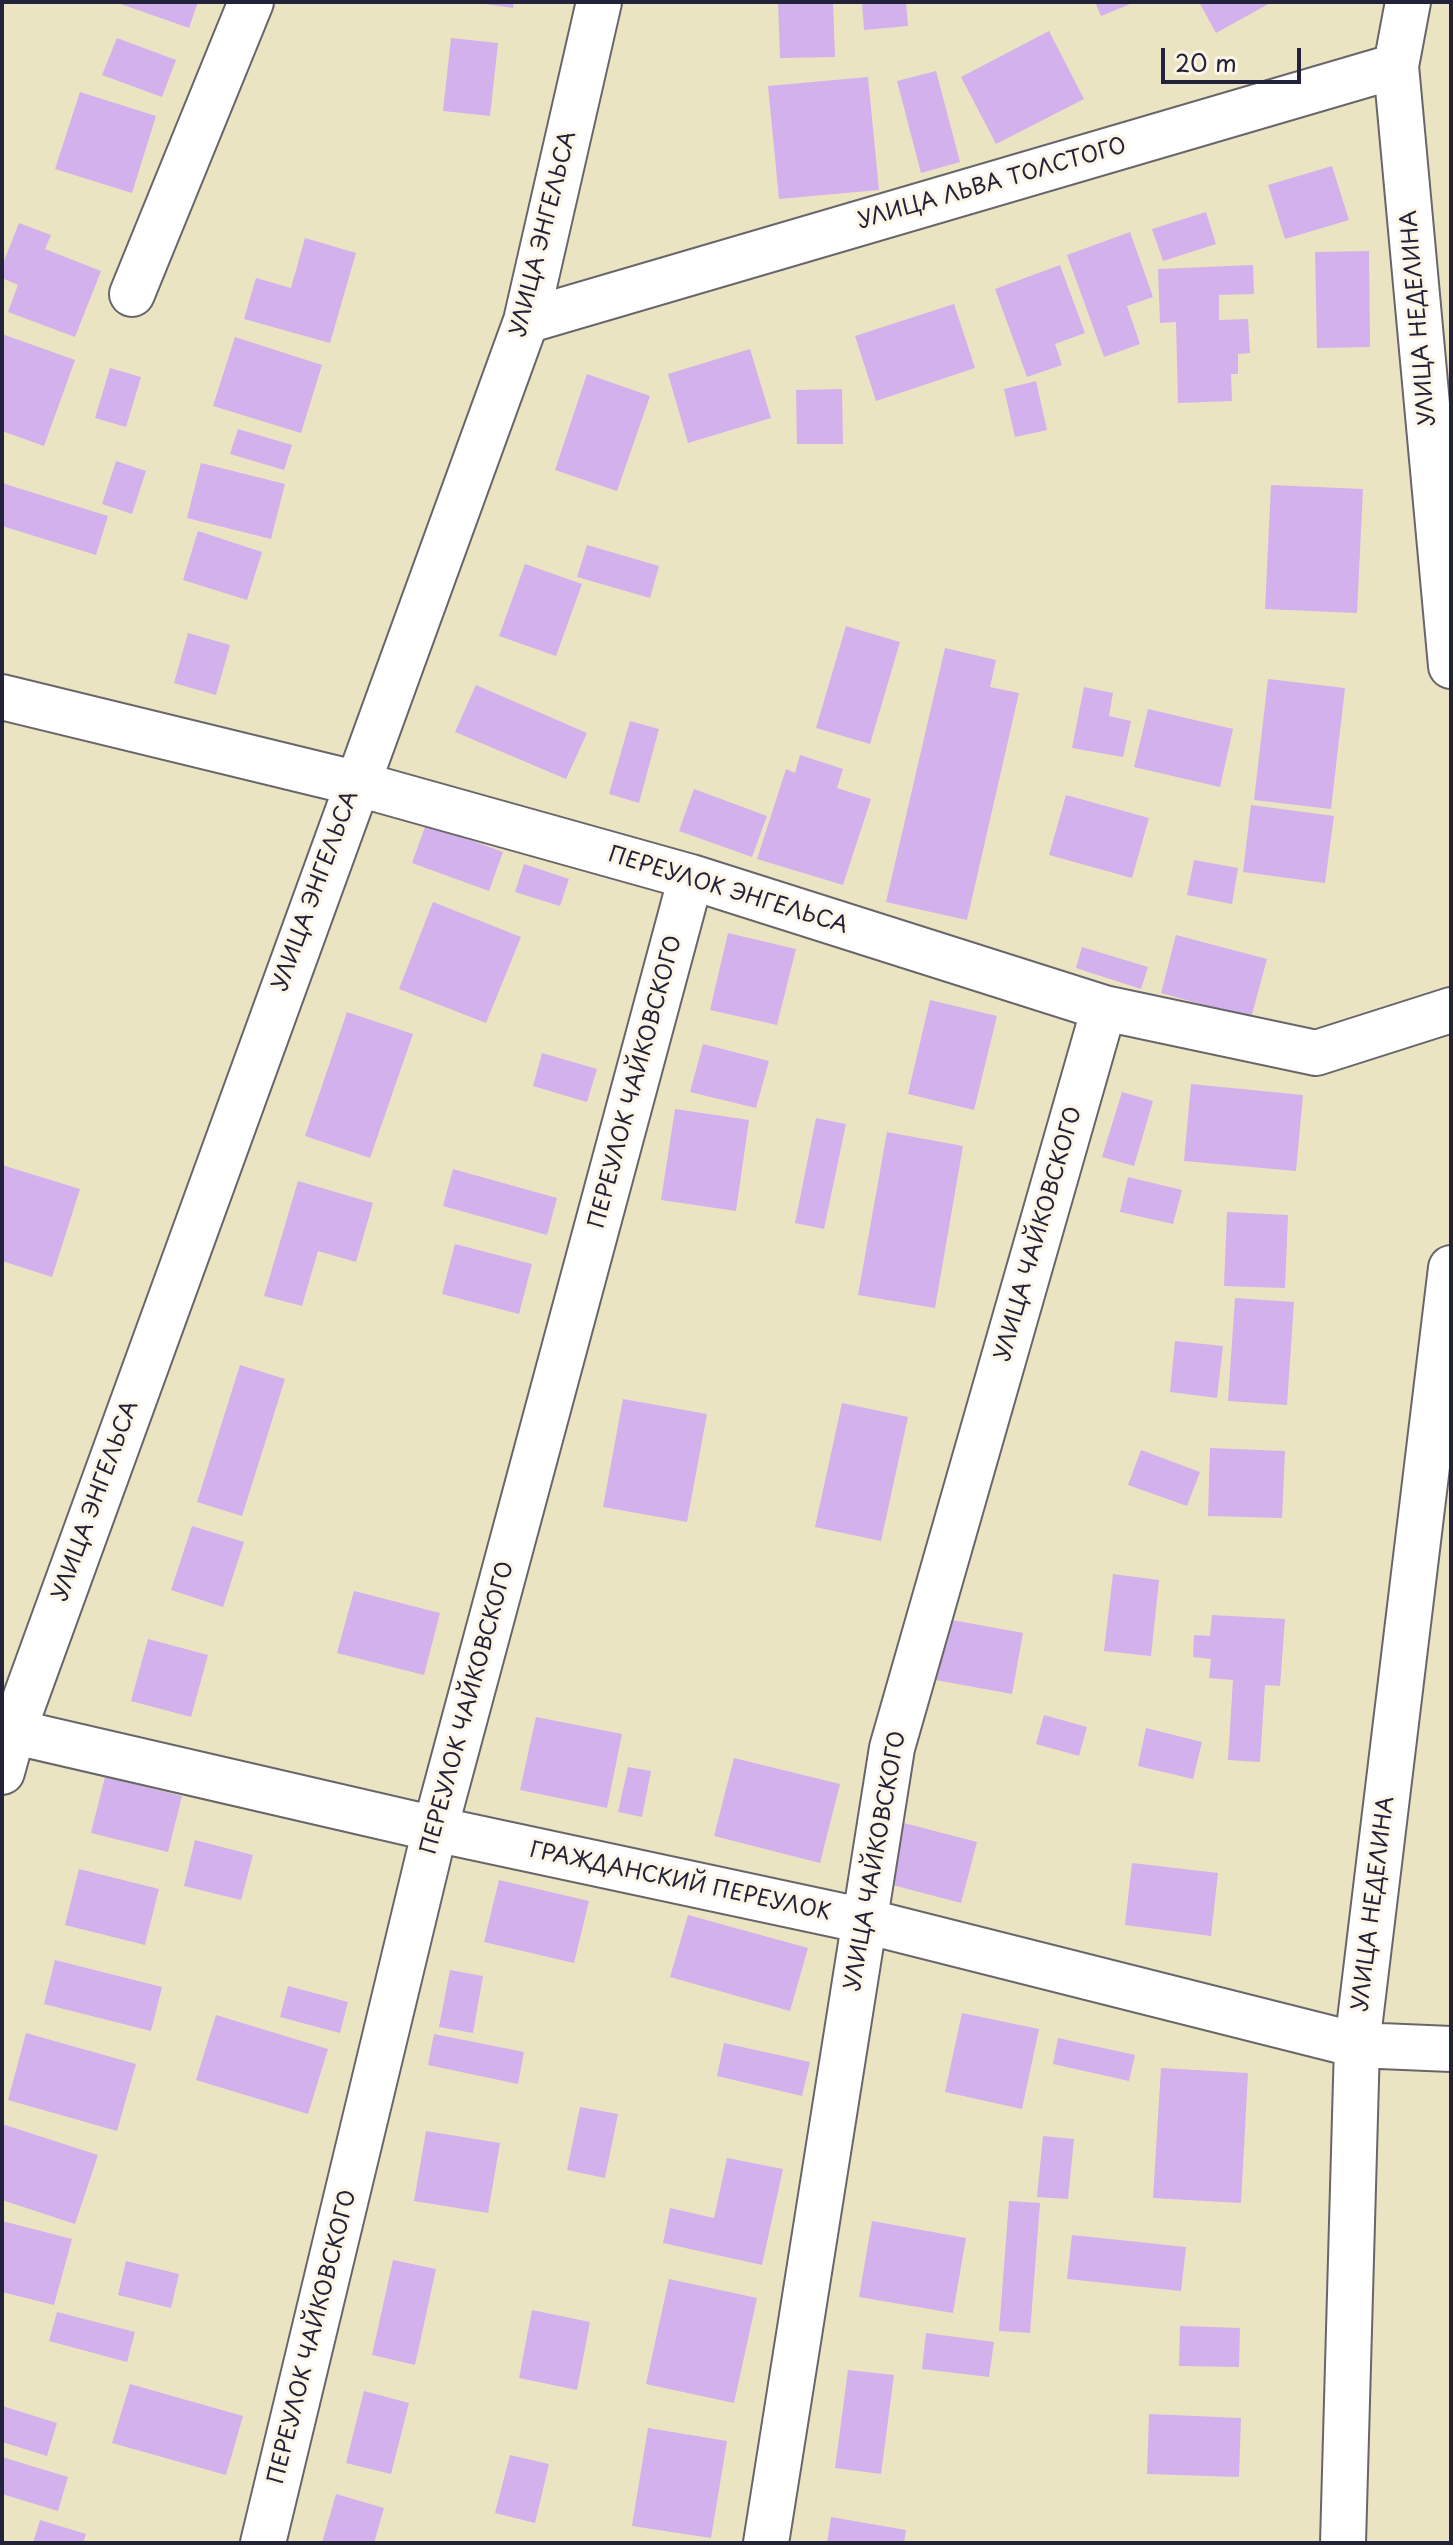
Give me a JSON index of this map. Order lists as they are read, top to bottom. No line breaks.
{"streets":{"street":["УЛИЦА ЛЬВА ТОЛСТОГО","УЛИЦА ЭНГЕЛЬСА","УЛИЦА НЕДЕЛИНА","ПЕРЕУЛОК ЭНГЕЛЬСА","ПЕРЕУЛОК ЧАЙКОВСКОГО","УЛИЦА ЧАЙКОВСКОГО","ГРАЖДАНСКИЙ ПЕРЕУЛОК"]},"crossings":[["УЛИЦА ЛЬВА ТОЛСТОГО","УЛИЦА ЭНГЕЛЬСА"],["УЛИЦА ЛЬВА ТОЛСТОГО","УЛИЦА НЕДЕЛИНА"],["УЛИЦА ЭНГЕЛЬСА","ПЕРЕУЛОК ЭНГЕЛЬСА"],["УЛИЦА ЭНГЕЛЬСА","ГРАЖДАНСКИЙ ПЕРЕУЛОК"],["УЛИЦА НЕДЕЛИНА","ГРАЖДАНСКИЙ ПЕРЕУЛОК"],["ПЕРЕУЛОК ЭНГЕЛЬСА","ПЕРЕУЛОК ЧАЙКОВСКОГО"],["ПЕРЕУЛОК ЭНГЕЛЬСА","УЛИЦА ЧАЙКОВСКОГО"],["ПЕРЕУЛОК ЧАЙКОВСКОГО","ГРАЖДАНСКИЙ ПЕРЕУЛОК"],["УЛИЦА ЧАЙКОВСКОГО","ГРАЖДАНСКИЙ ПЕРЕУЛОК"]],"scale_bar":"20 m"}
